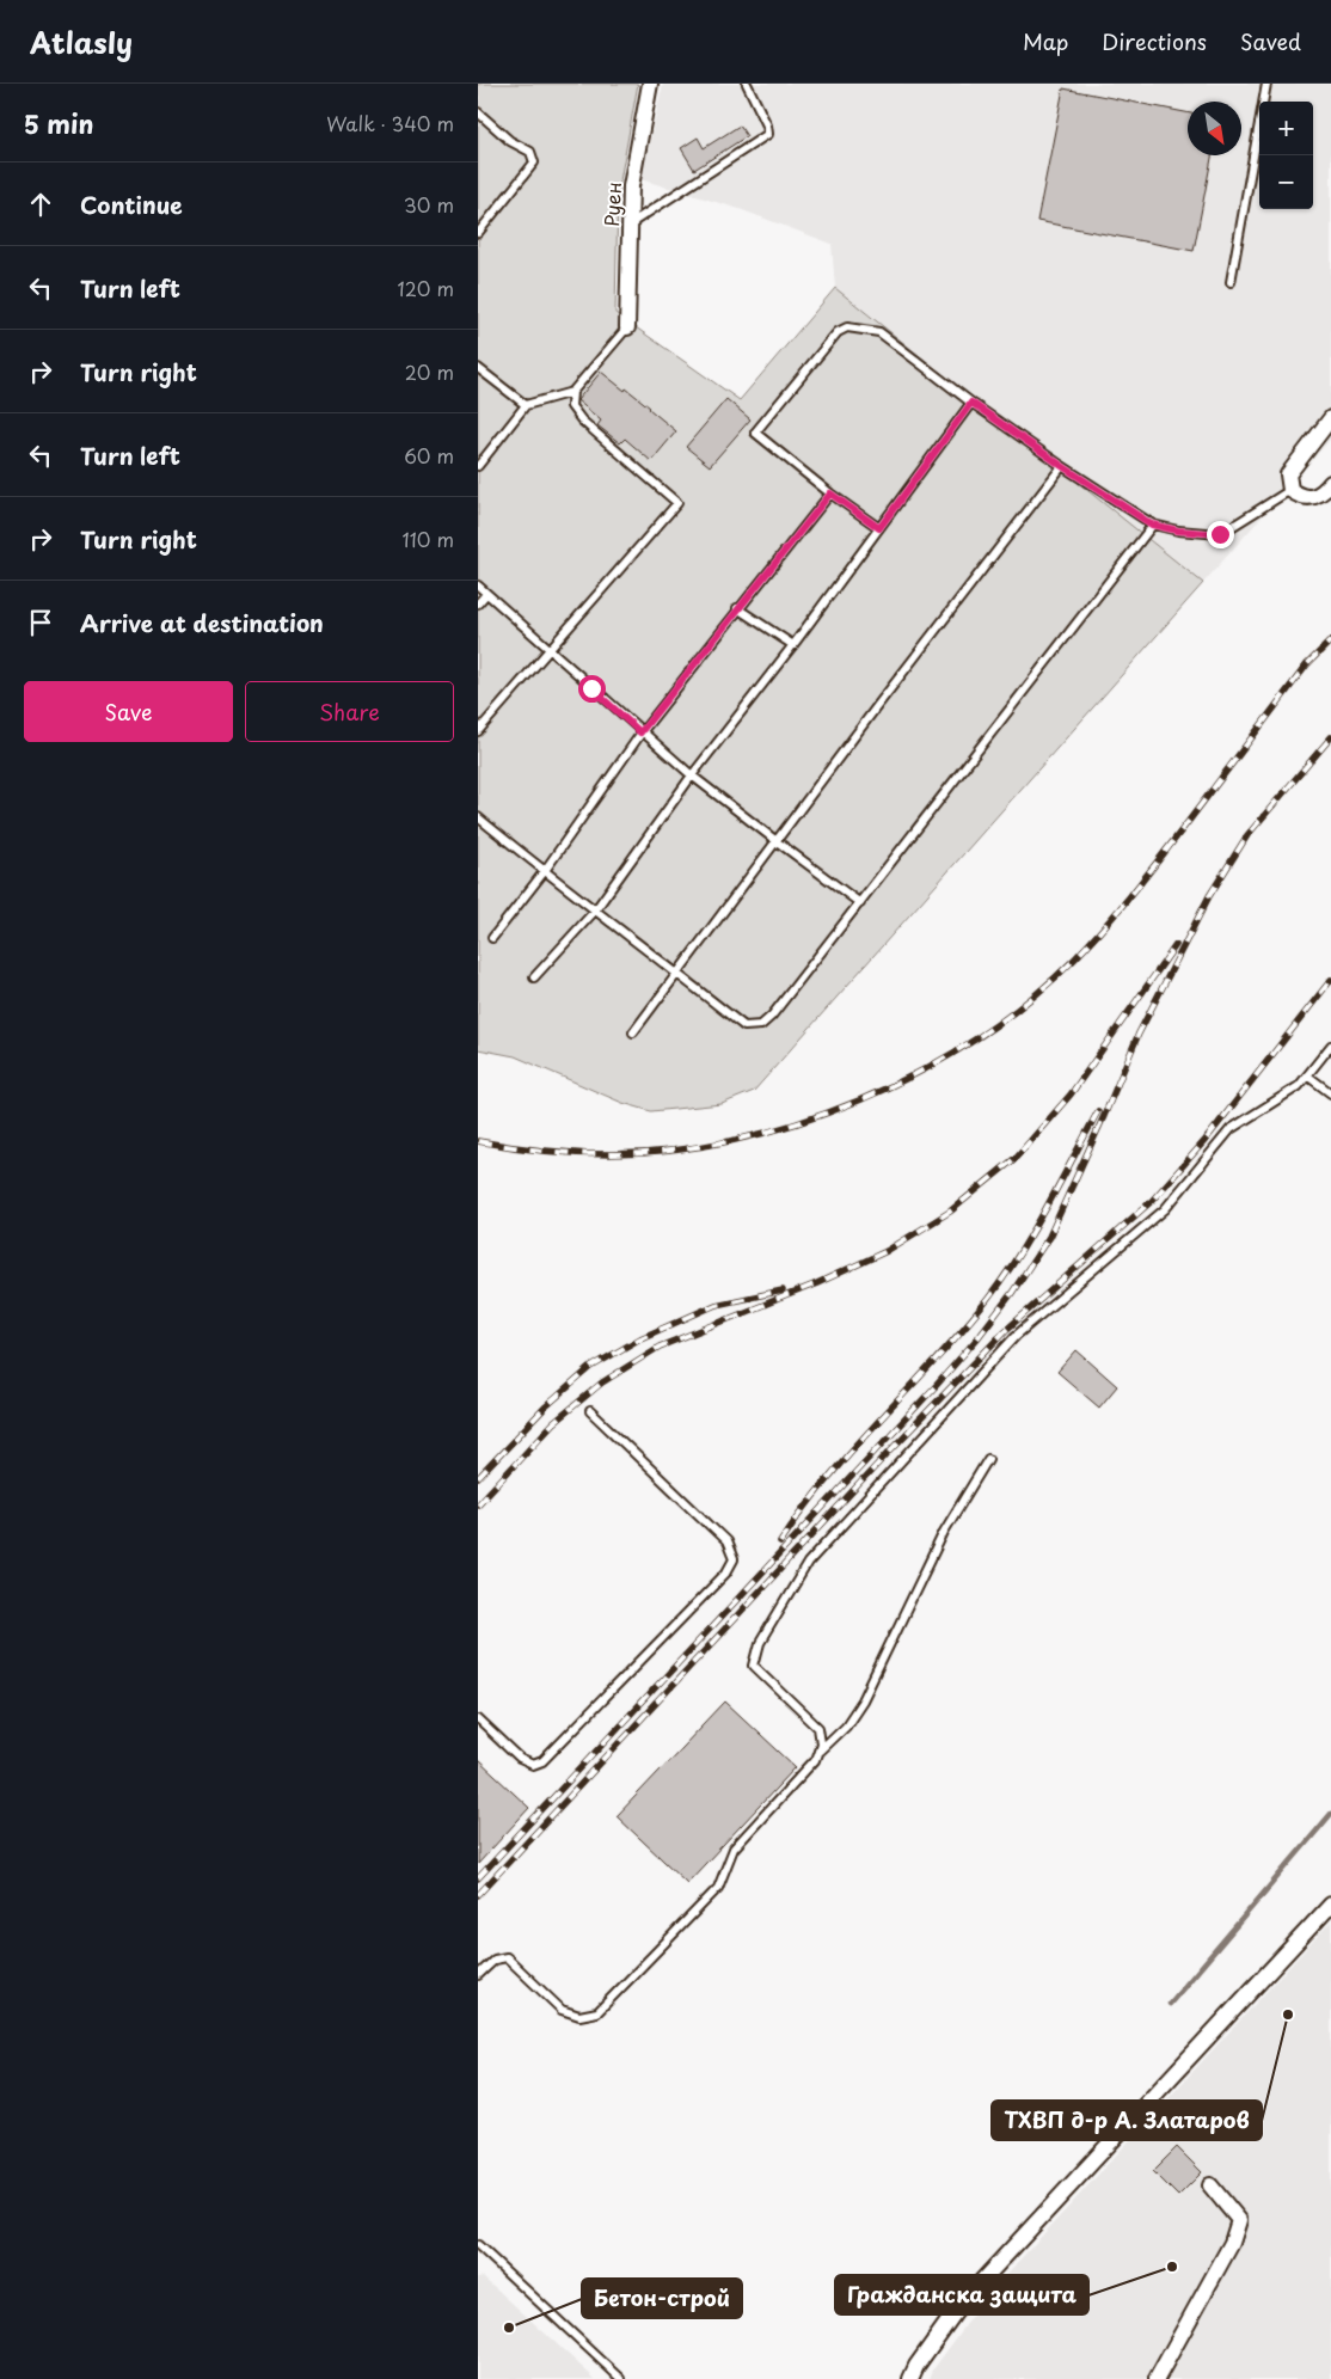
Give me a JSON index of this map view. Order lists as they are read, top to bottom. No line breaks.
{"streets":{"street":["Руен"]},"places":["ТХВП д-р А. Златаров","Гражданска защита","Бетон-строй"],"north":"bottom right","page":{"header":"Atlasly","nav":["Map","Directions","Saved"],"heading":["5 min","Walk · 340 m"],"map_buttons":["+","−"],"list":[["Continue","30 m"],["Turn left","120 m"],["Turn right","20 m"],["Turn left","60 m"],["Turn right","110 m"],"Arrive at destination"],"buttons":["Save","Share"]}}
